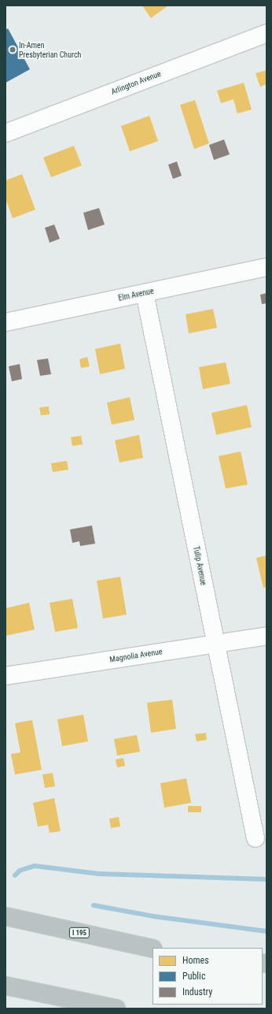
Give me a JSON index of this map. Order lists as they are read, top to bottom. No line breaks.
{"streets":{"highway":["I 195"],"street":["Arlington Avenue","Elm Avenue","Tulip Avenue","Magnolia Avenue"]},"crossings":[["Elm Avenue","Tulip Avenue"],["Tulip Avenue","Magnolia Avenue"]],"places":["In-Amen Presbyterian Church"],"legend":["Homes","Public","Industry"]}
